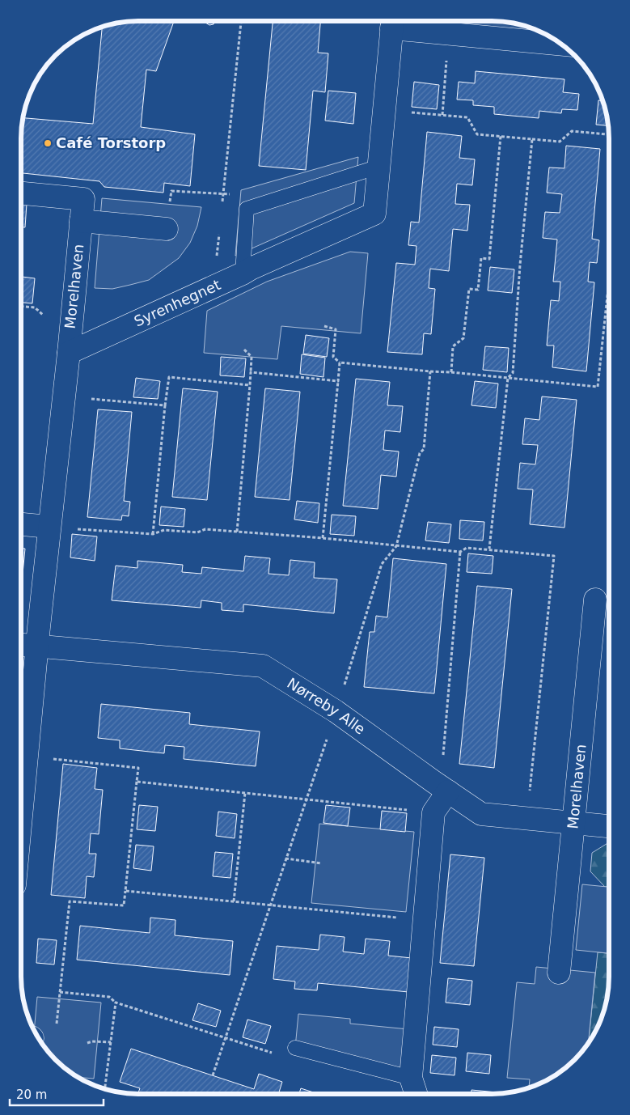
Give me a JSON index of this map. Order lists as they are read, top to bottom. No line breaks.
{"streets":{"street":["Morelhaven","Syrenhegnet","Nørreby Alle"]},"crossings":[["Morelhaven","Syrenhegnet"],["Morelhaven","Nørreby Alle"]],"places":["Café Torstorp"],"scale_bar":"20 m"}
